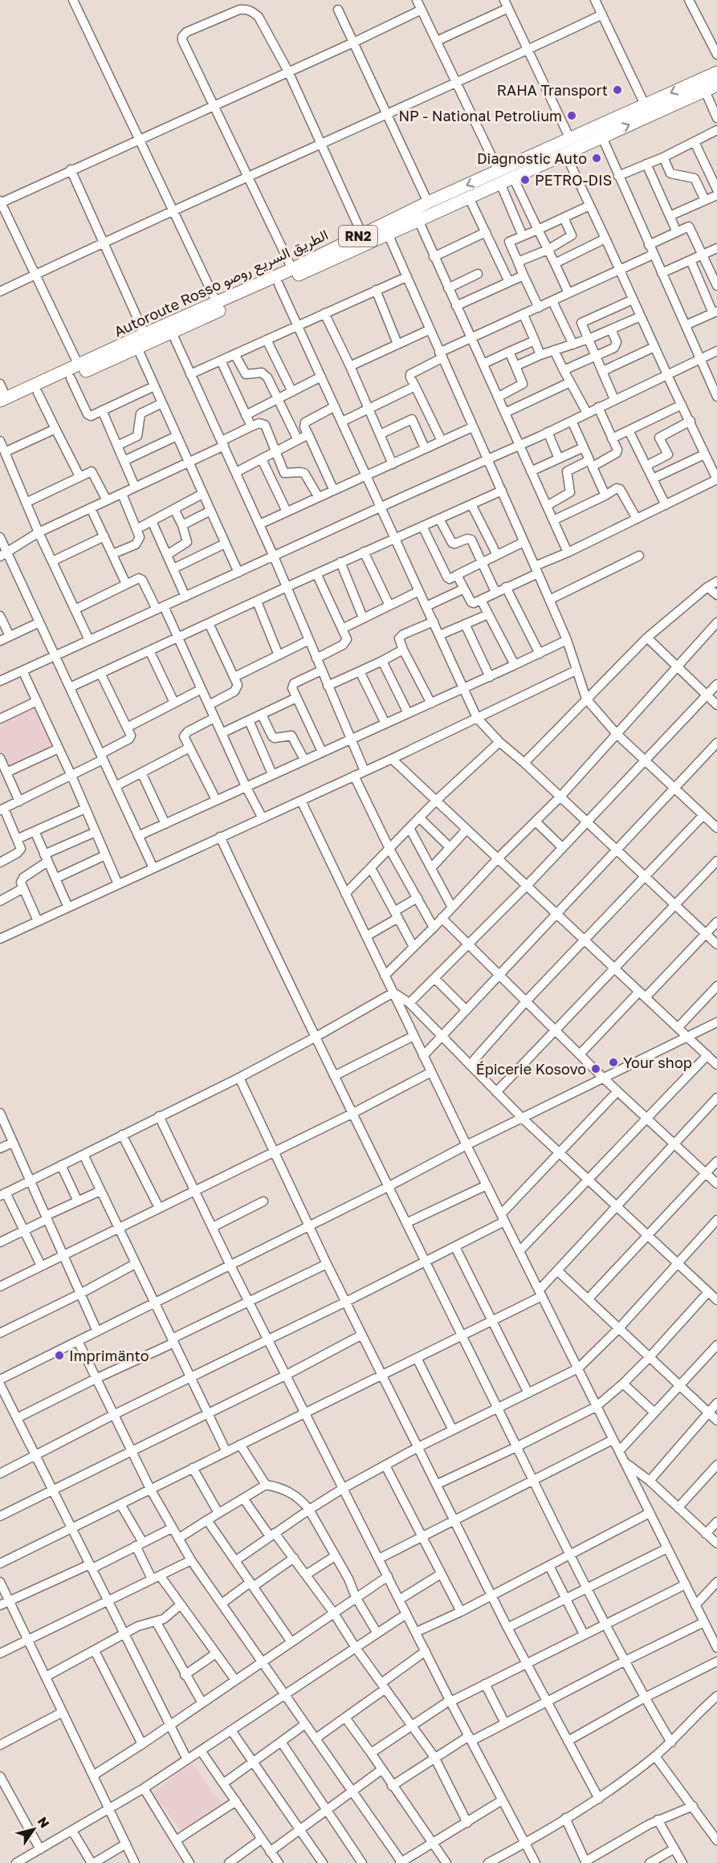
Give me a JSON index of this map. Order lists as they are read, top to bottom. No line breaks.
{"streets":{"highway":["RN2","Autoroute Rosso الطريق السريع روصو"]},"places":["RAHA Transport","NP - National Petrolium","Diagnostic Auto","PETRO-DIS","Your shop","Épicerie Kosovo","Imprimänto"],"north":"top right"}
